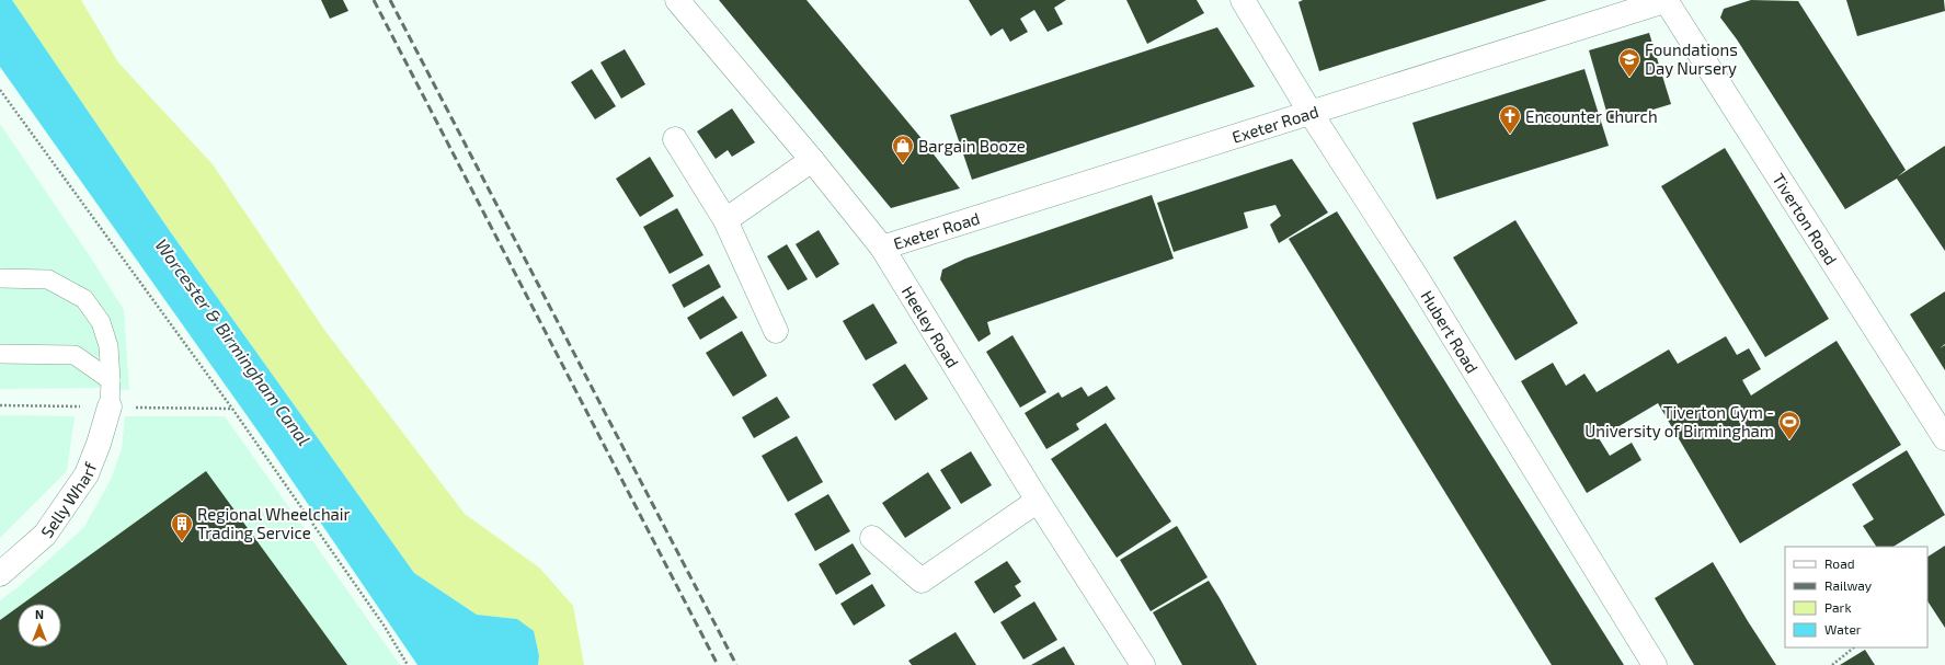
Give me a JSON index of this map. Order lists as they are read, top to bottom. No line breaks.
{"streets":{"street":["Exeter Road","Tiverton Road","Heeley Road","Hubert Road","Selly Wharf"]},"crossings":[["Exeter Road","Tiverton Road"],["Exeter Road","Heeley Road"],["Exeter Road","Hubert Road"]],"water":["Worcester & Birmingham Canal"],"places":{"school or university":["Foundations Day Nursery"],"church":["Encounter Church"],"shop":["Bargain Booze"],"sports":["Tiverton Gym - University of Birmingham"],"building":["Regional Wheelchair Trading Service"]},"legend":["Road","Railway","Park","Water"],"north":"top"}
